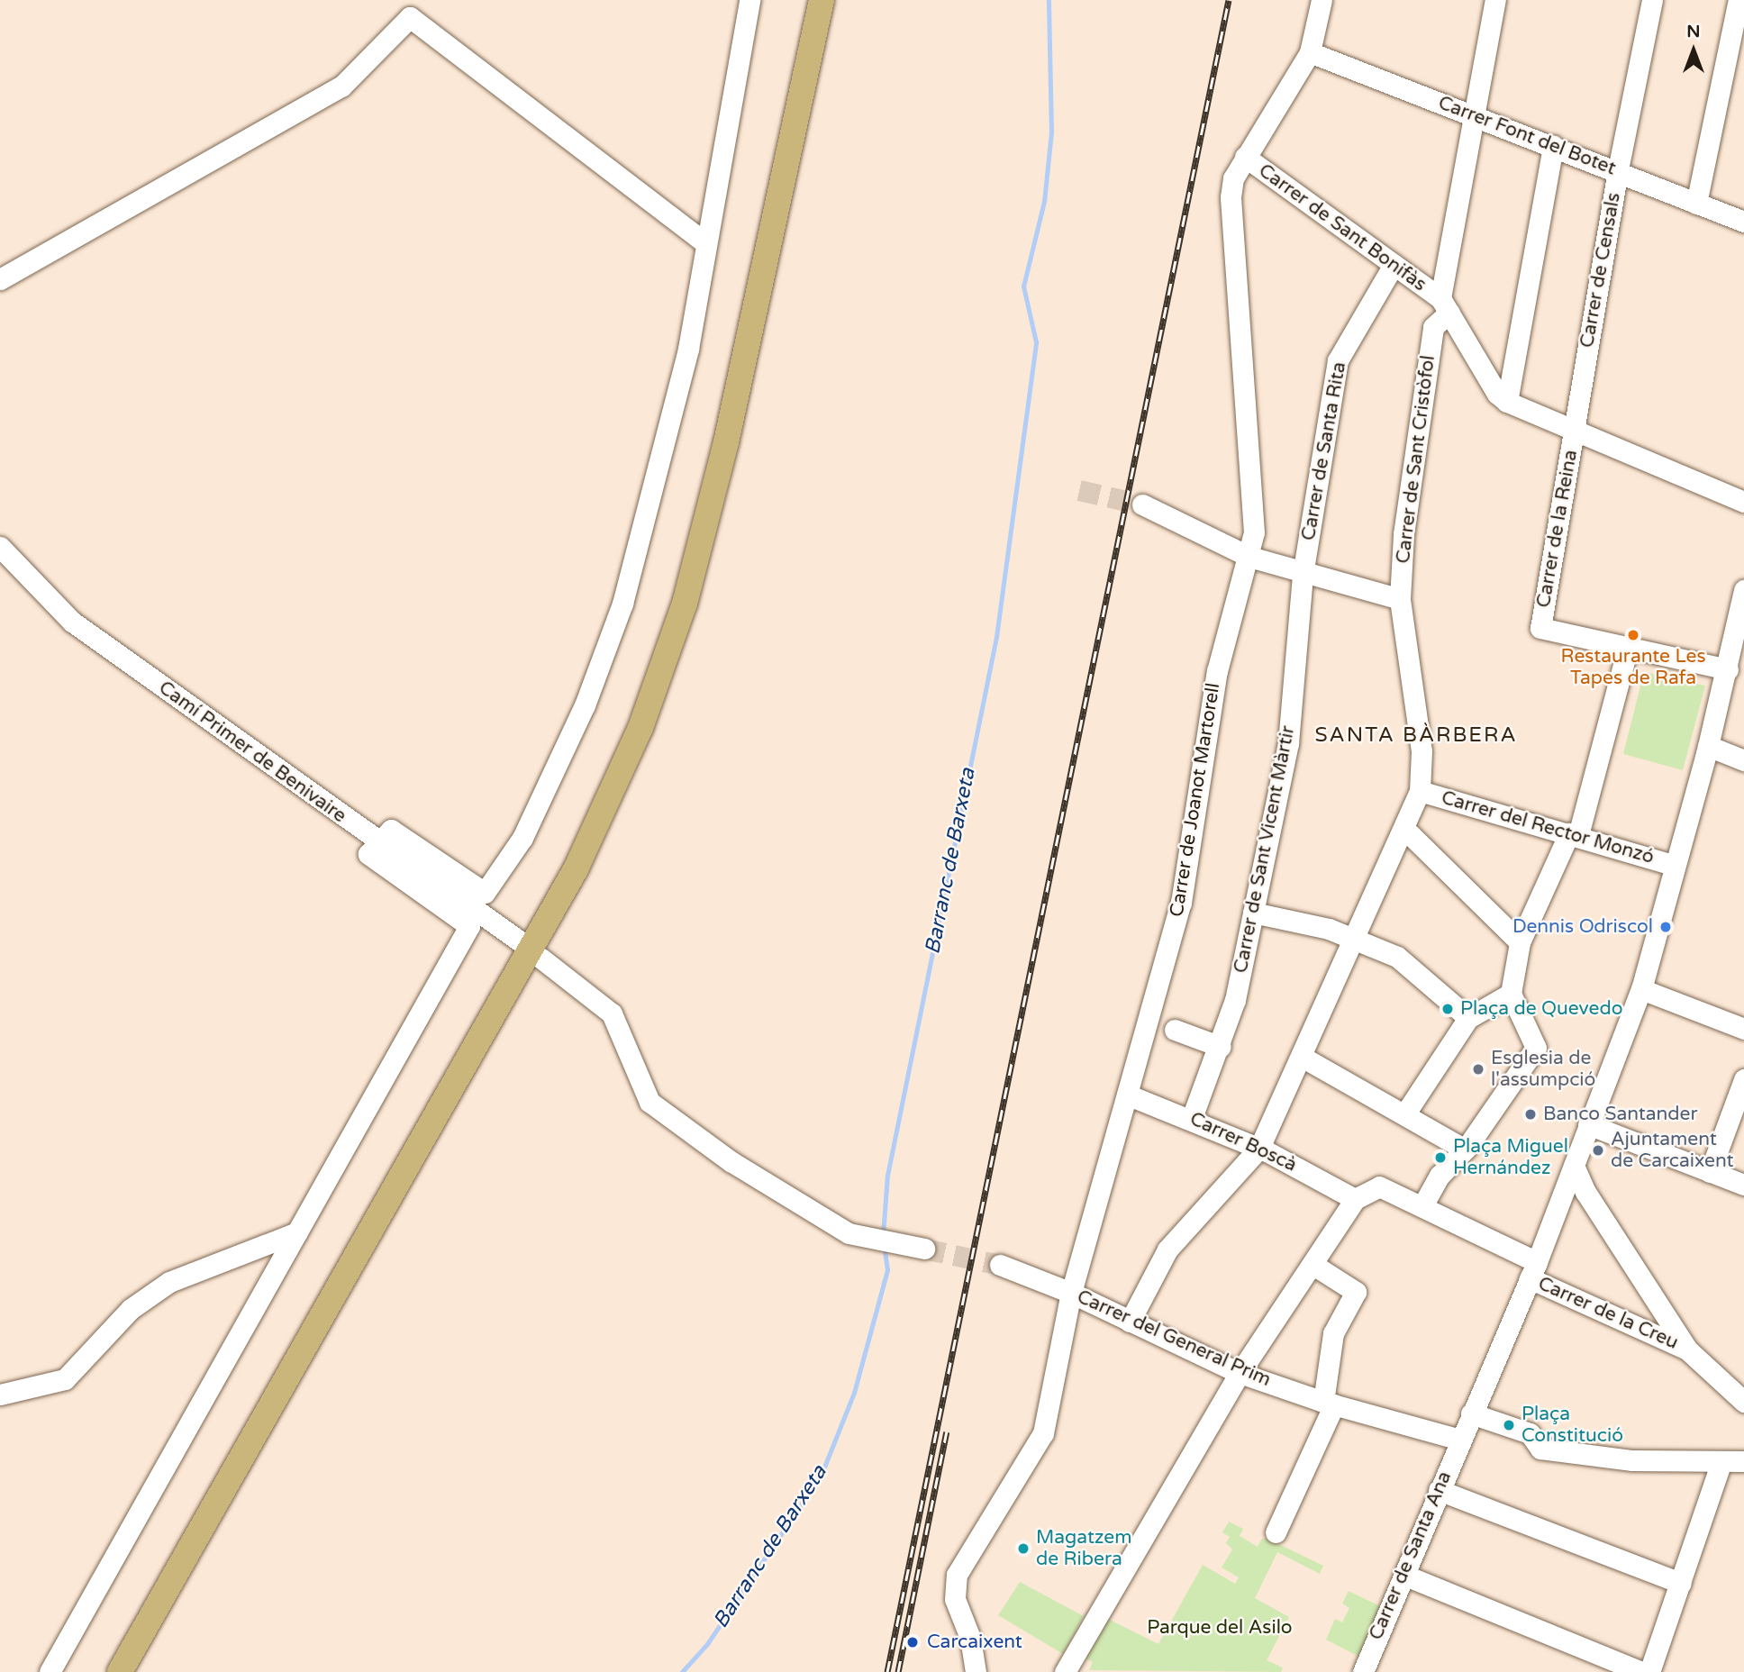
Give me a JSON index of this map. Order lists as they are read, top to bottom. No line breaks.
{"streets":{"street":["Carrer Font del Botet","Carrer de Sant Bonifàs","Carrer de Censals","Carrer de Santa Rita","Carrer de Sant Cristòfol","Carrer de la Reina","Camí Primer de Benivaire","Carrer de Joanot Martorell","Carrer del Rector Monzó","Carrer de Sant Vicent Màrtir","Carrer Boscà","Carrer de la Creu","Carrer del General Prim","Carrer de Santa Ana"]},"crossings":[["Carrer Font del Botet","Carrer de Censals"],["Carrer Font del Botet","Carrer de Sant Cristòfol"],["Carrer Font del Botet","Carrer de Joanot Martorell"],["Carrer de Sant Bonifàs","Carrer de Santa Rita"],["Carrer de Sant Bonifàs","Carrer de Sant Cristòfol"],["Carrer de Sant Bonifàs","Carrer de Joanot Martorell"],["Carrer de Censals","Carrer de la Reina"],["Carrer de Santa Rita","Carrer de Sant Vicent Màrtir"],["Carrer de Sant Cristòfol","Carrer del Rector Monzó"],["Carrer de Sant Cristòfol","Carrer Boscà"],["Carrer de Sant Cristòfol","Carrer del General Prim"],["Carrer de Joanot Martorell","Carrer Boscà"],["Carrer de Joanot Martorell","Carrer del General Prim"],["Carrer del Rector Monzó","Carrer de Santa Ana"],["Carrer de Sant Vicent Màrtir","Carrer Boscà"],["Carrer de la Creu","Carrer de Santa Ana"],["Carrer del General Prim","Carrer de Santa Ana"]],"districts":["SANTA BÀRBERA"],"water":["Barranc de Barxeta"],"parks":["Parque del Asilo"],"places":["Restaurante Les Tapes de Rafa","Dennis Odriscol","Plaça de Quevedo","Esglesia de l'assumpció","Banco Santander","Ajuntament de Carcaixent","Plaça Miguel Hernández","Plaça Constitució","Magatzem de Ribera","Carcaixent"],"north":"top"}
